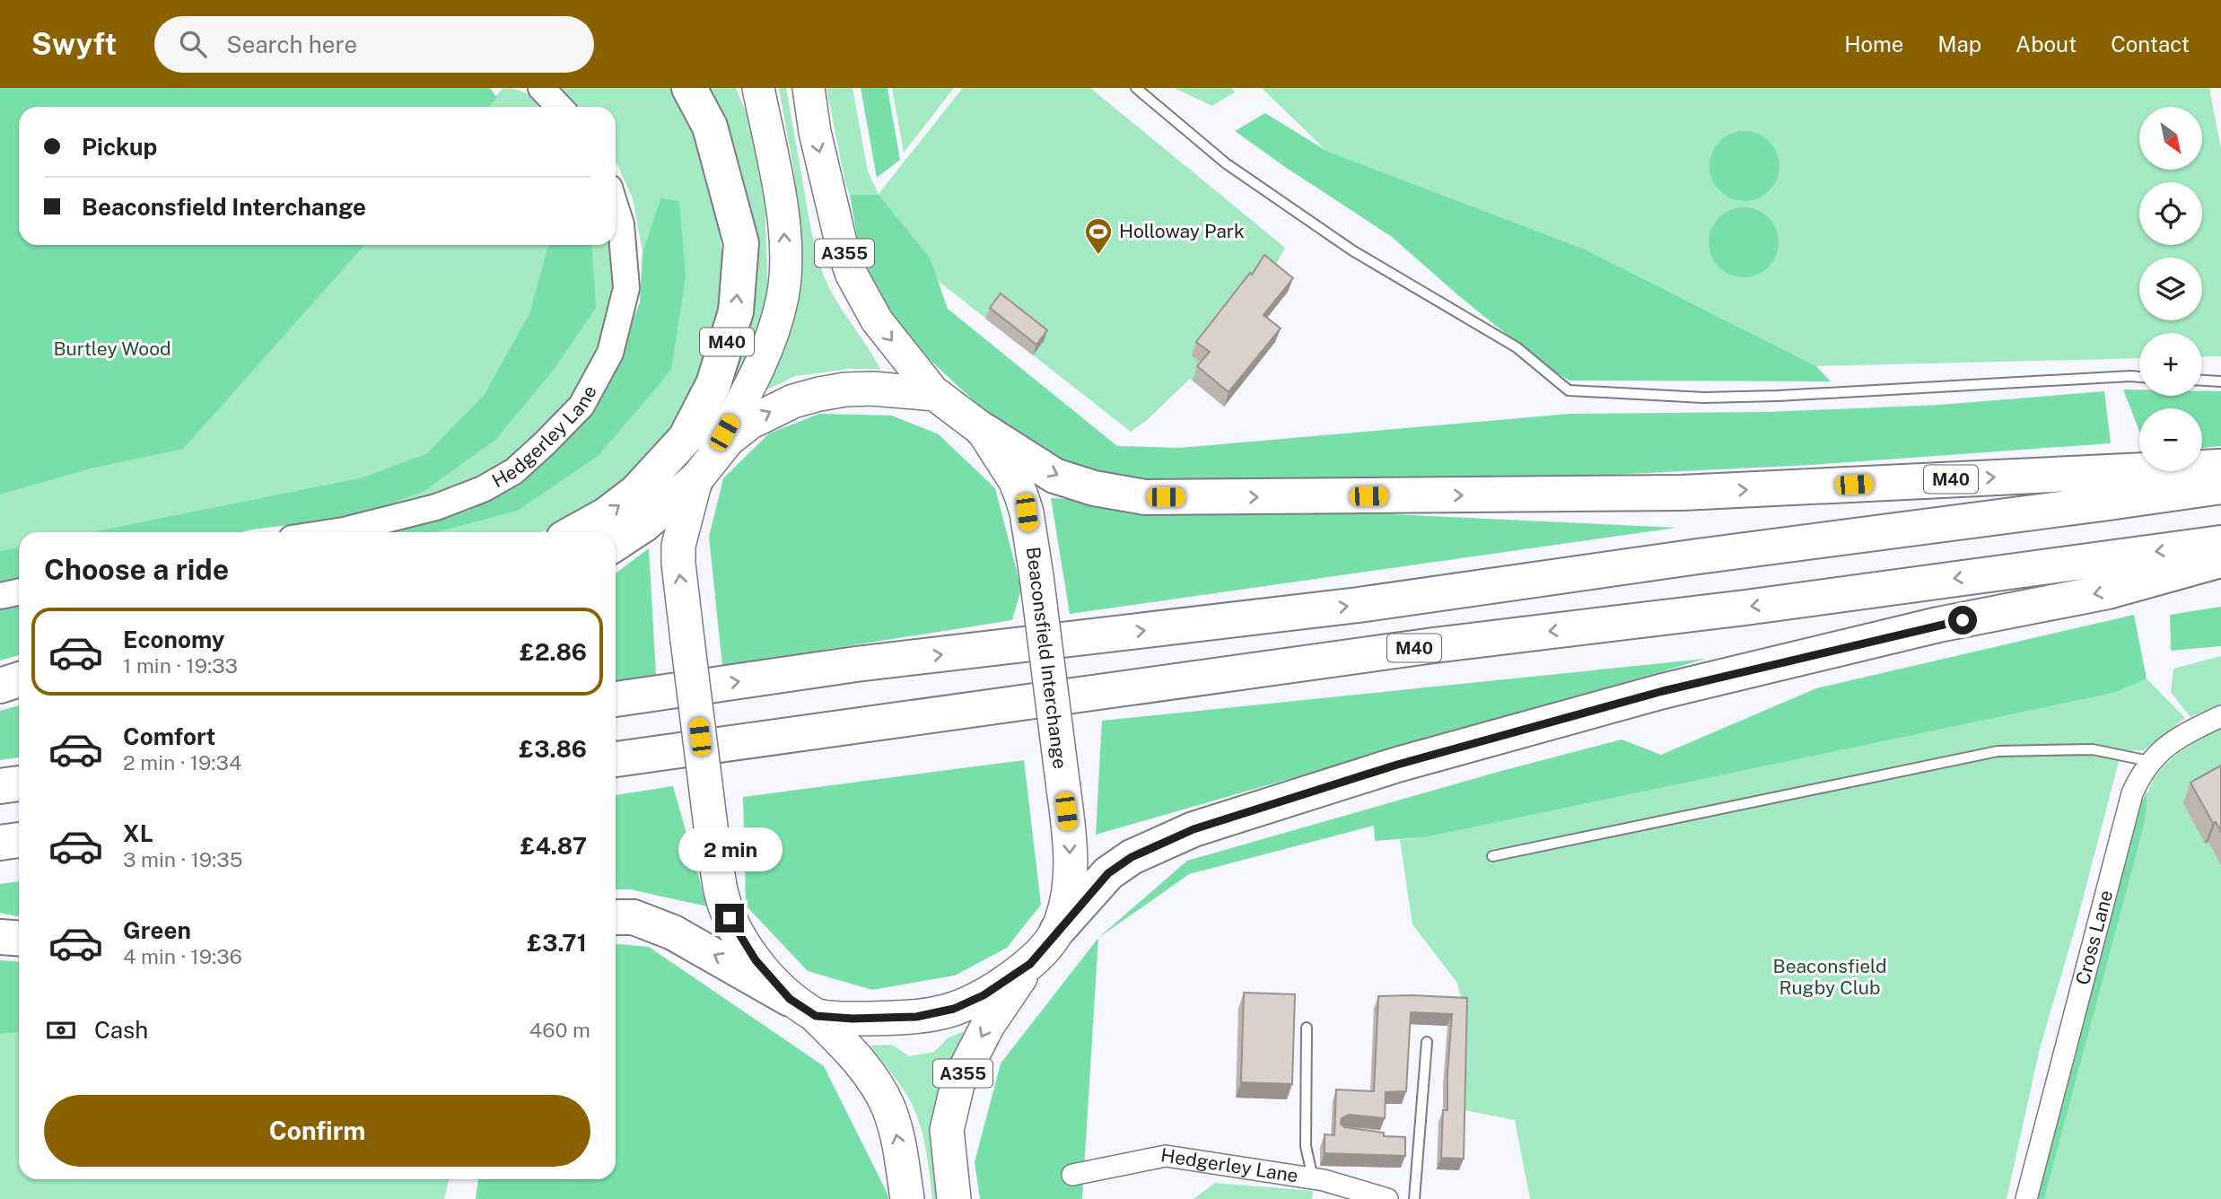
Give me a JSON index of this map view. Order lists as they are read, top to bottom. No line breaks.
{"streets":{"highway":["A355","M40","Beaconsfield Interchange"],"street":["Hedgerley Lane","Cross Lane"]},"crossings":[["A355","Beaconsfield Interchange"],["M40","Beaconsfield Interchange"]],"one_way":["Beaconsfield Interchange"],"parks":["Burtley Wood","Beaconsfield Rugby Club"],"places":{"sports":["Holloway Park"]},"north":"bottom right","page":{"header":"Swyft","search":"Search here","nav":["Home","Map","About","Contact"],"map_buttons":["+","−"],"banner":["Pickup","Beaconsfield Interchange"],"heading":"Choose a ride","list":[{"name":"Economy","note":"1 min · 19:33","value":"£2.86"},{"name":"Comfort","note":"2 min · 19:34","value":"£3.86"},{"name":"XL","note":"3 min · 19:35","value":"£4.87"},{"name":"Green","note":"4 min · 19:36","value":"£3.71"}],"bubble":"2 min","pay":["Cash","460 m"],"buttons":"Confirm"}}
